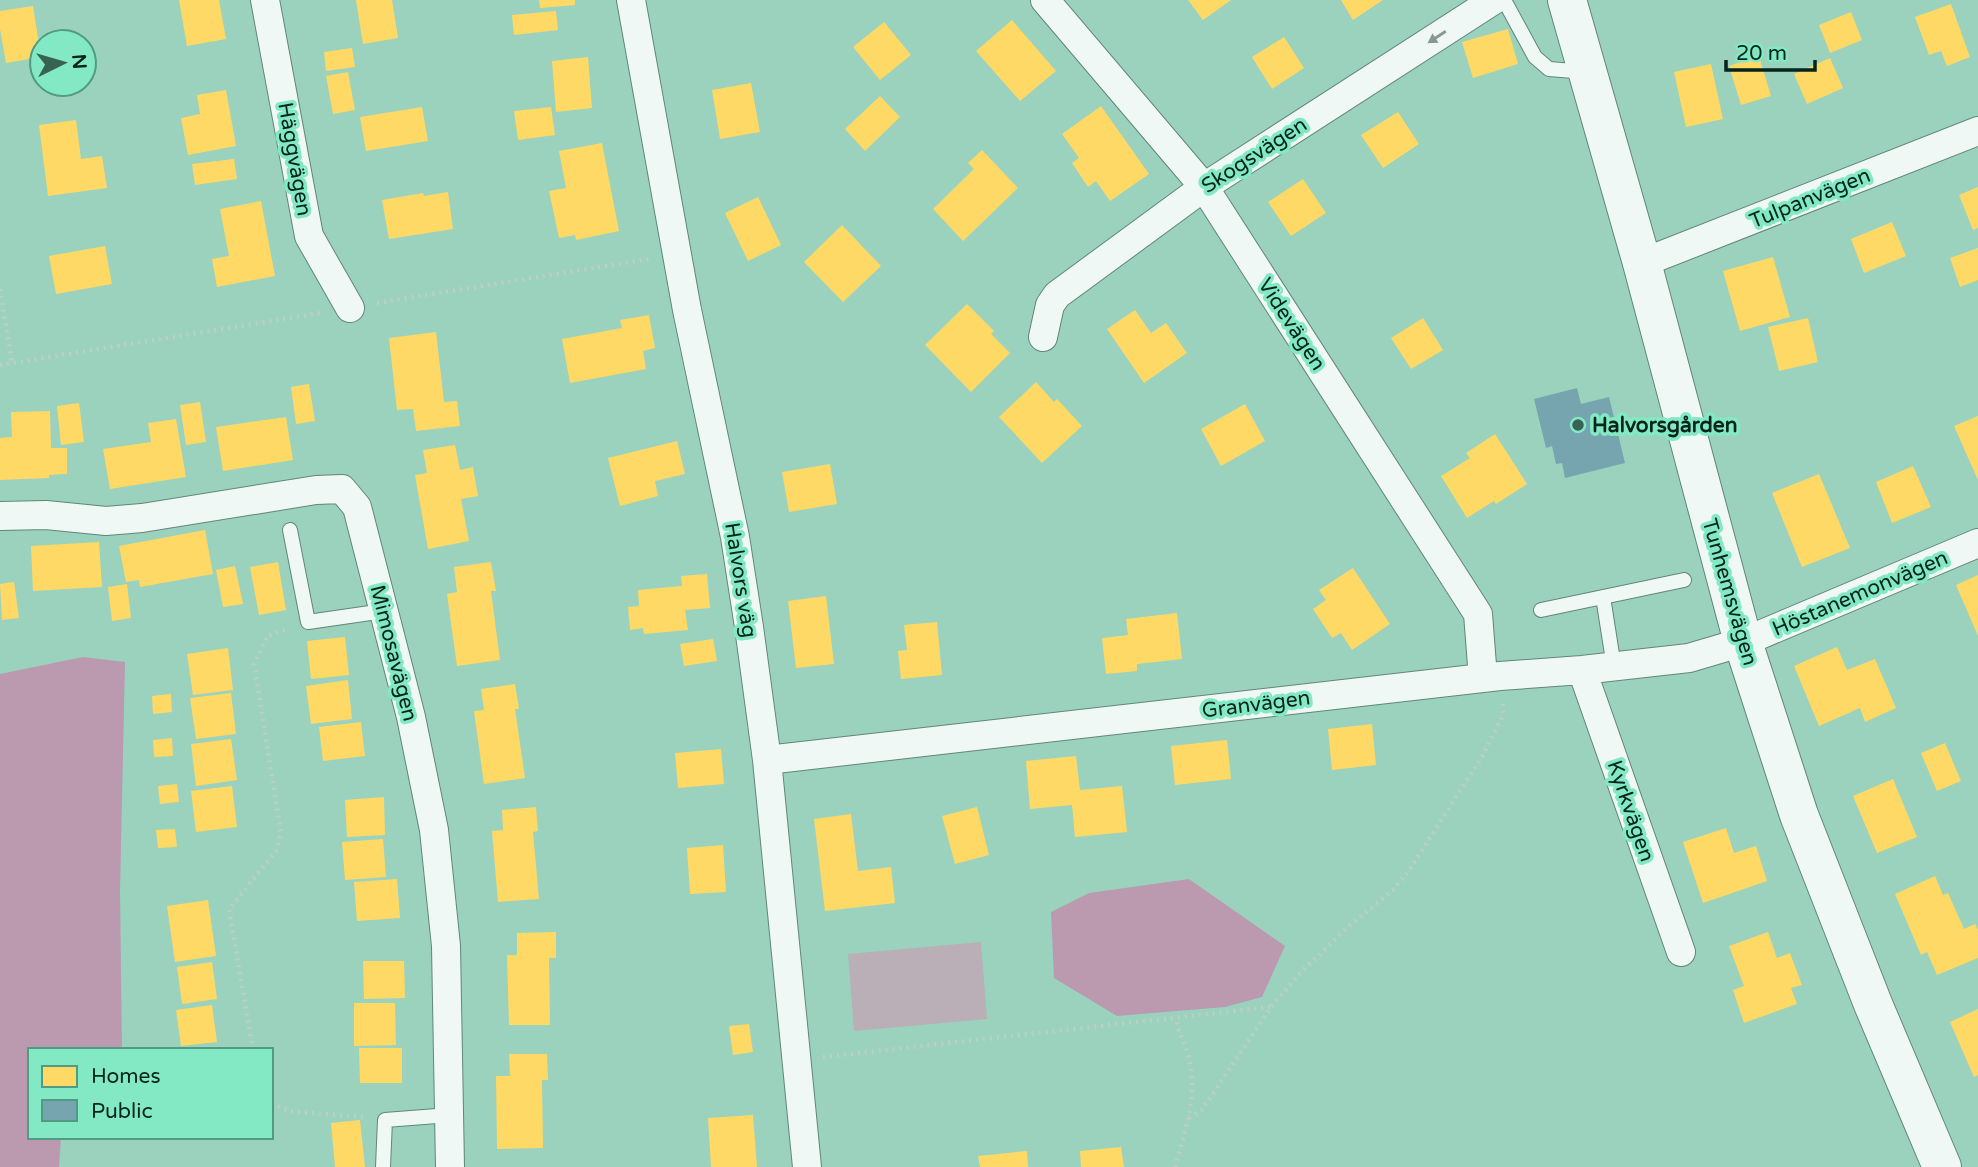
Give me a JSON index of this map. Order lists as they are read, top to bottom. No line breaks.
{"streets":{"street":["Skogsvägen","Häggvägen","Tulpanvägen","Videvägen","Halvors väg","Tunhemsvägen","Höstanemonvägen","Mimosavägen","Granvägen","Kyrkvägen"]},"crossings":[["Skogsvägen","Videvägen"],["Tulpanvägen","Tunhemsvägen"],["Videvägen","Granvägen"],["Halvors väg","Granvägen"],["Tunhemsvägen","Höstanemonvägen"],["Tunhemsvägen","Granvägen"],["Höstanemonvägen","Granvägen"],["Granvägen","Kyrkvägen"]],"one_way":["Skogsvägen"],"places":["Halvorsgården"],"legend":["Homes","Public"],"scale_bar":"20 m","north":"right"}
